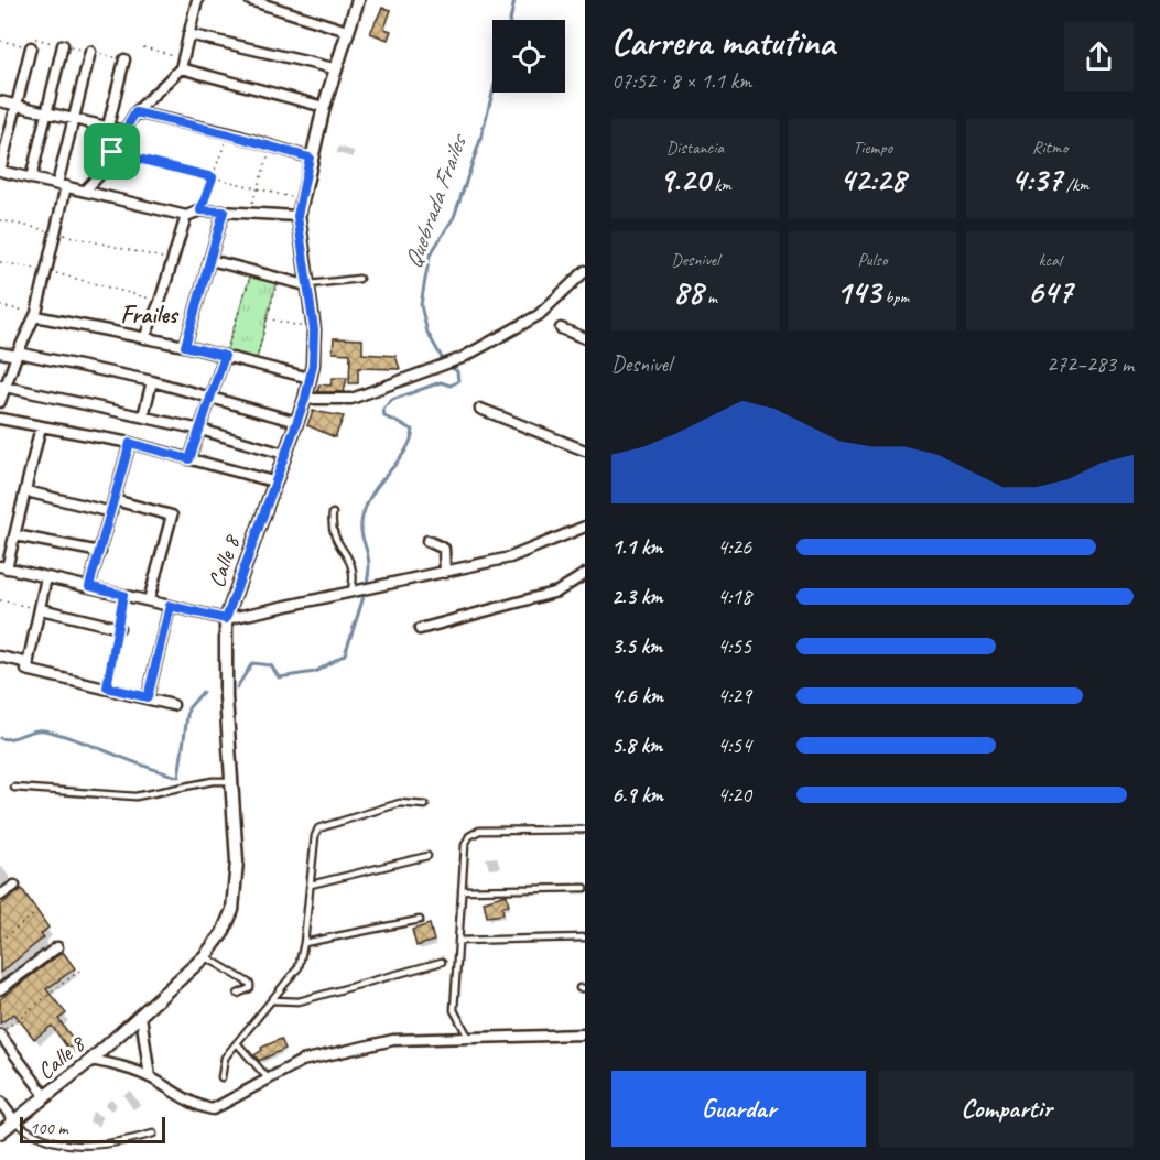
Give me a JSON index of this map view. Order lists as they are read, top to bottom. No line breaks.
{"streets":{"street":["Calle 8"]},"districts":["Frailes"],"water":["Quebrada Frailes"],"scale_bar":"100 m","page":{"heading":["Carrera matutina","07:52 · 8 × 1.1 km"],"stats":[["Distancia","9.20 km"],["Tiempo","42:28"],["Ritmo","4:37 /km"],["Desnivel","88 m"],["Pulso","143 bpm"],["kcal","647"]],"chart":["Desnivel","272–283 m"],"list":[{"name":"1.1 km","note":"4:26"},{"name":"2.3 km","note":"4:18"},{"name":"3.5 km","note":"4:55"},{"name":"4.6 km","note":"4:29"},{"name":"5.8 km","note":"4:54"},{"name":"6.9 km","note":"4:20"}],"buttons":["Guardar","Compartir"],"scale":"100 m"}}
